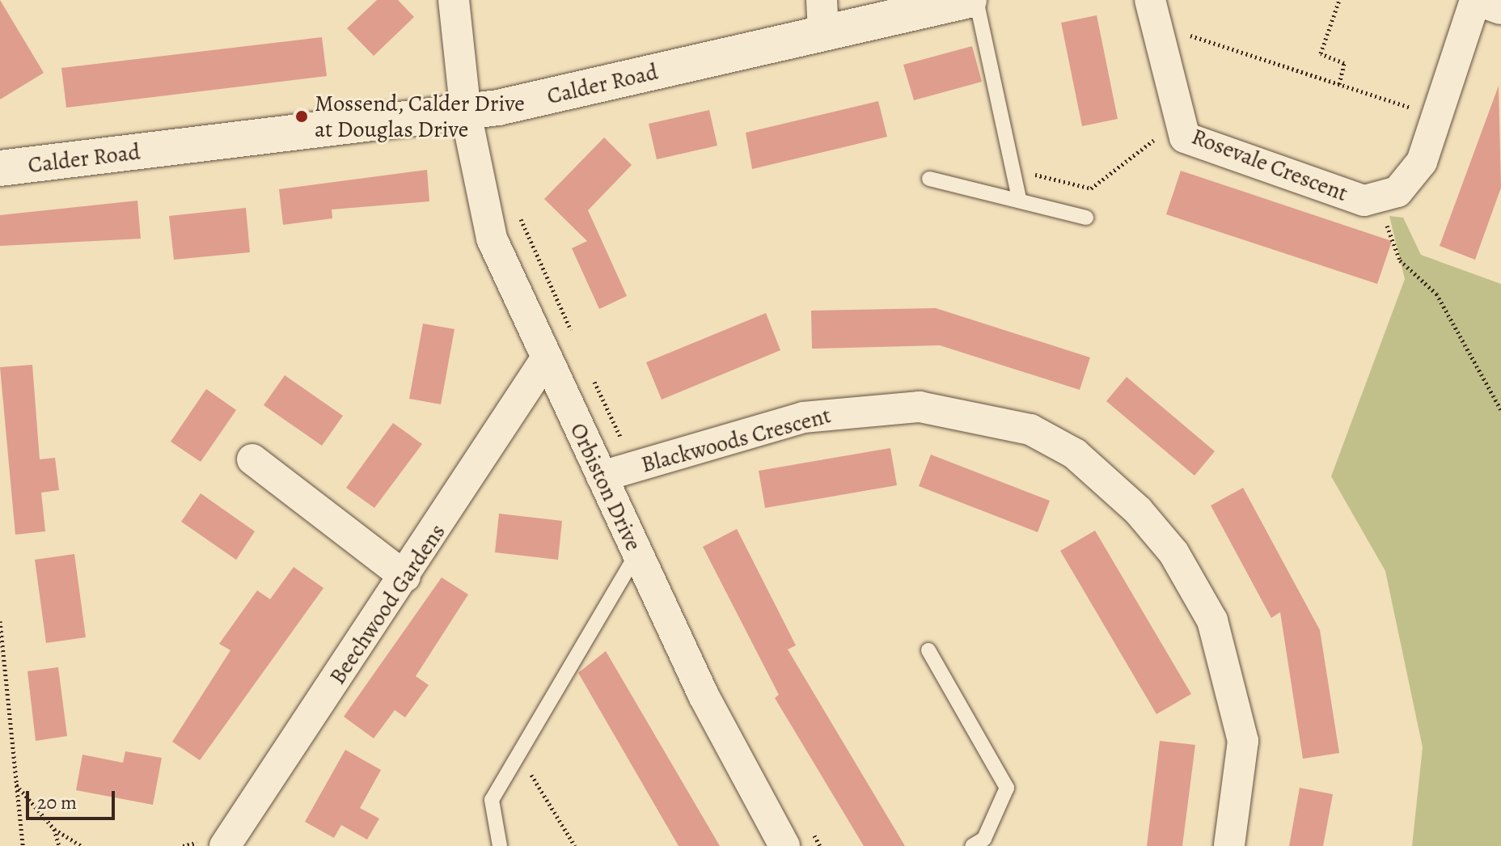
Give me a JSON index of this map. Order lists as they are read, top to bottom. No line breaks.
{"streets":{"street":["Calder Road","Rosevale Crescent","Blackwoods Crescent","Orbiston Drive","Beechwood Gardens"]},"crossings":[["Calder Road","Orbiston Drive"],["Blackwoods Crescent","Orbiston Drive"],["Orbiston Drive","Beechwood Gardens"]],"places":["Mossend, Calder Drive at Douglas Drive"],"scale_bar":"20 m"}
